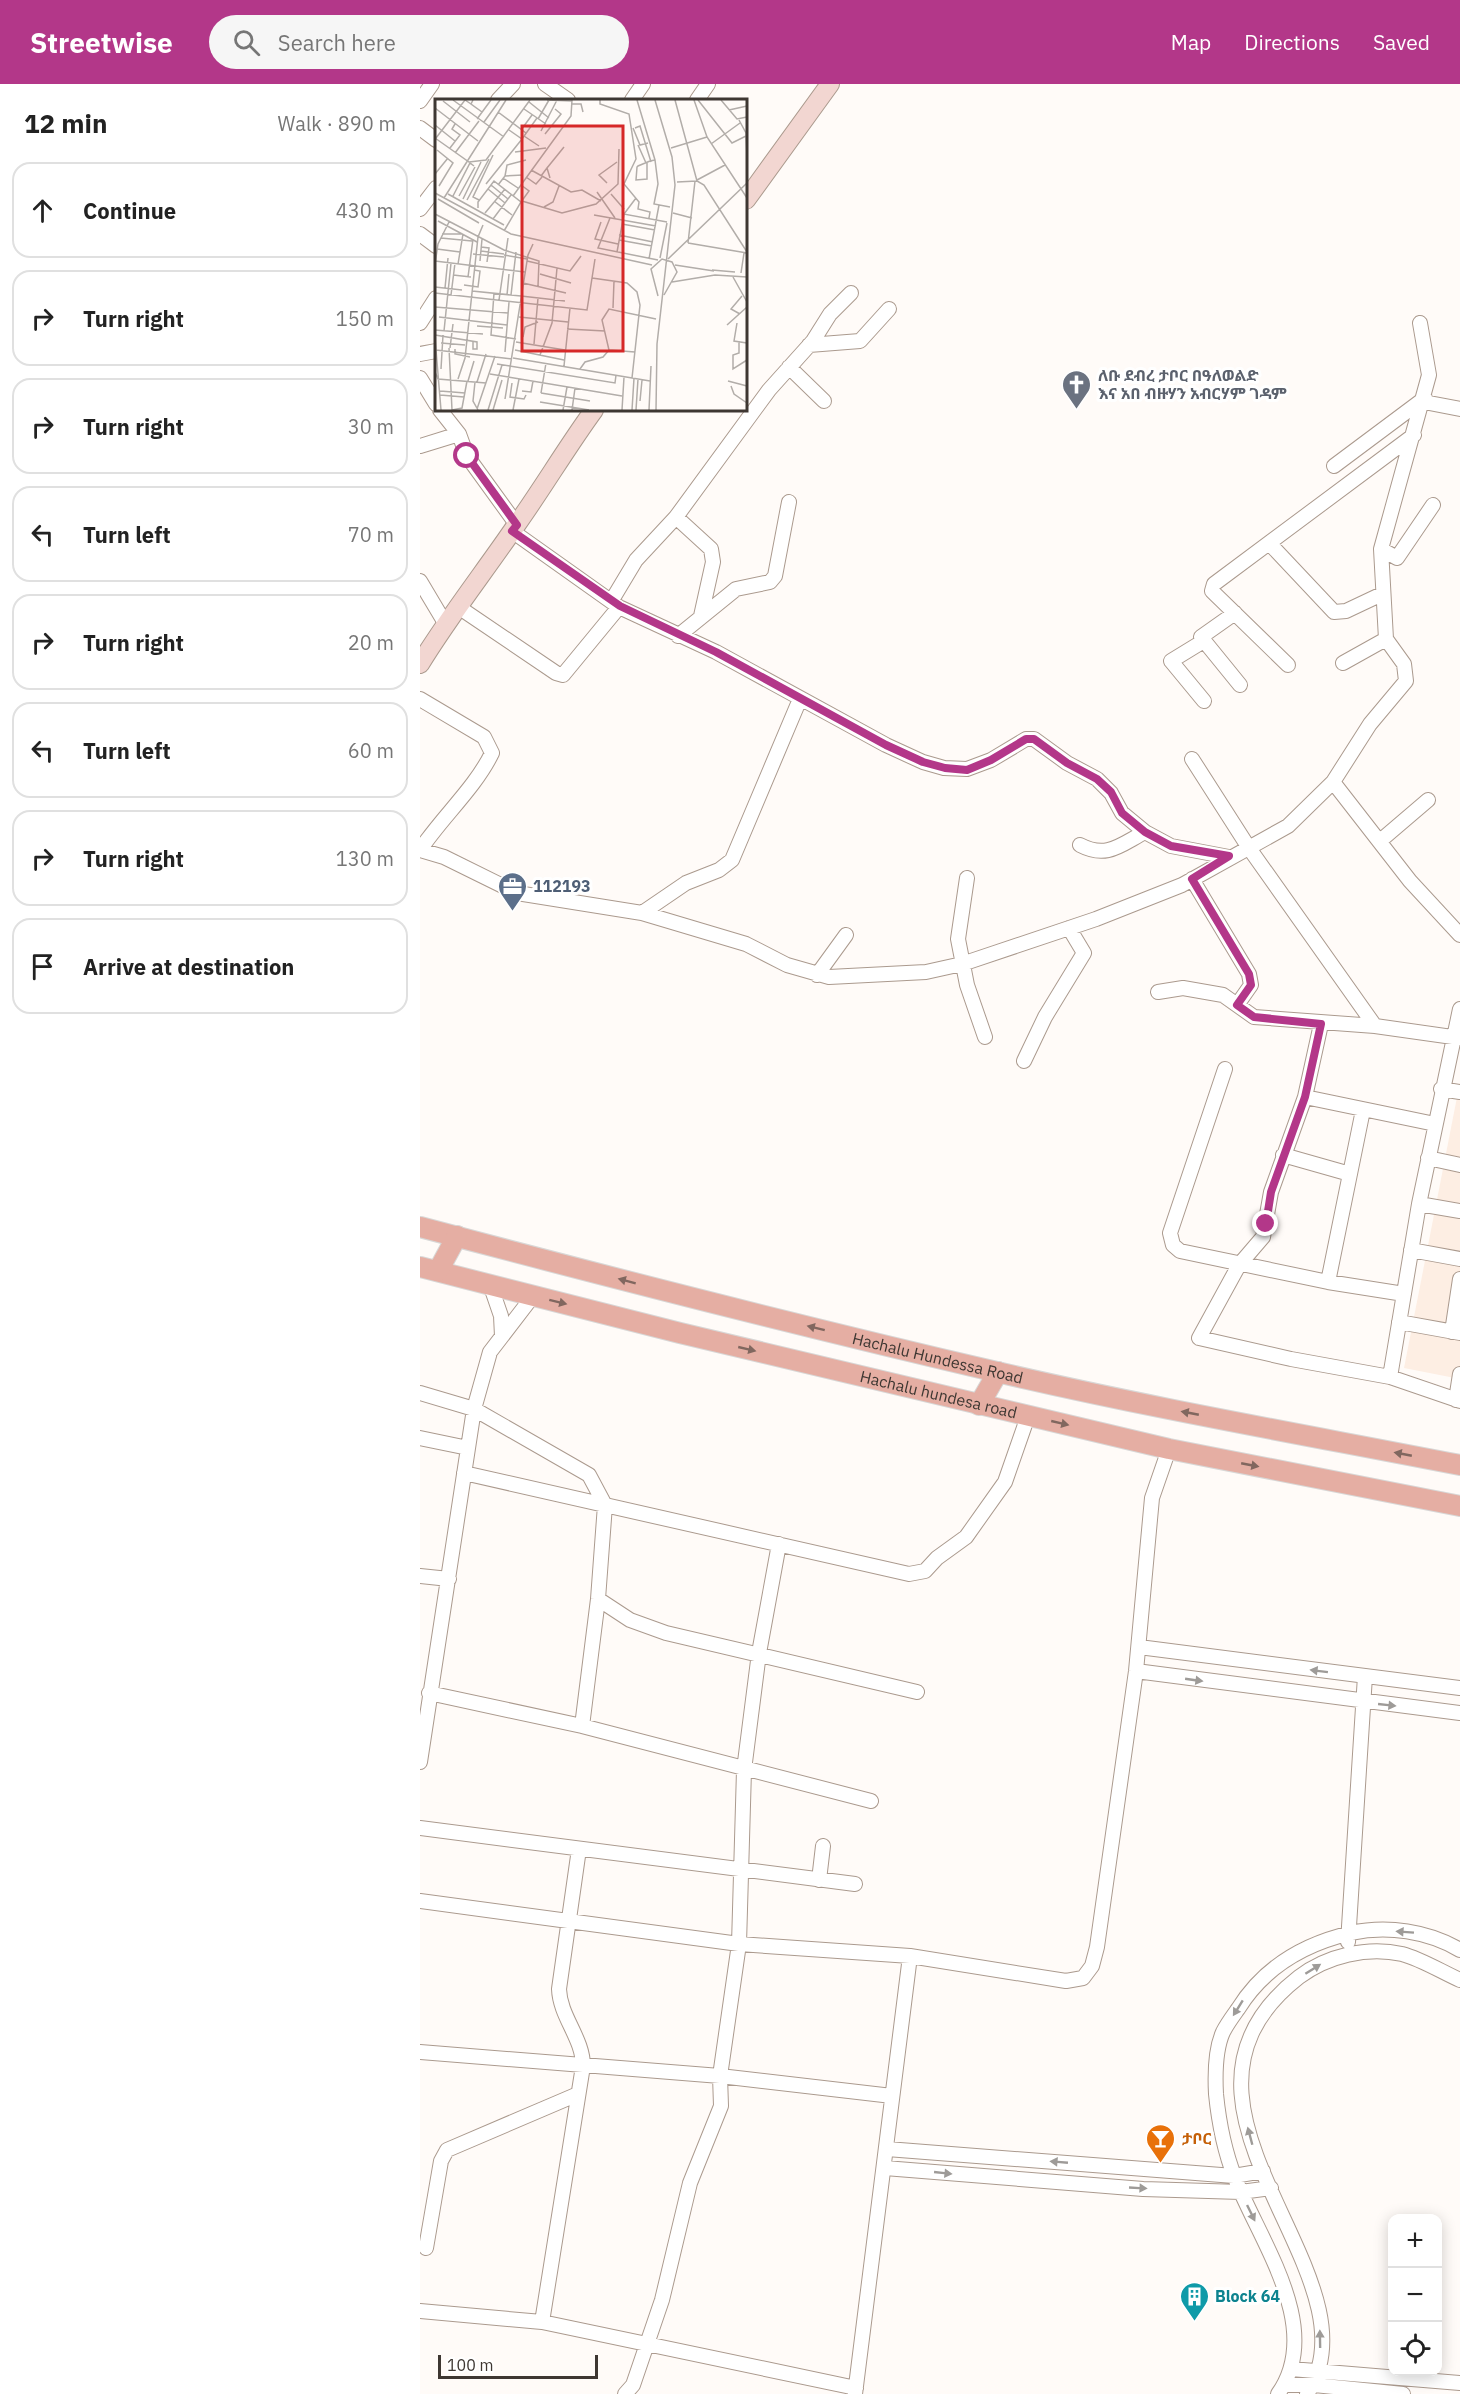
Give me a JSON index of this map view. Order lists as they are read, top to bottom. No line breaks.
{"streets":{"main road":["Hachalu Hundessa Road","Hachalu hundesa road"]},"one_way":["Hachalu Hundessa Road","Hachalu hundesa road"],"places":{"church":["ለቡ ደብረ ታቦር በዓለወልድ እና አበ ብዙሃን አብርሃም ገዳም"],"office":["112193"],"bar":["ታቦር"],"building":["Block 64"]},"scale_bar":"100 m","page":{"header":"Streetwise","search":"Search here","nav":["Map","Directions","Saved"],"heading":["12 min","Walk · 890 m"],"list":[["Continue","430 m"],["Turn right","150 m"],["Turn right","30 m"],["Turn left","70 m"],["Turn right","20 m"],["Turn left","60 m"],["Turn right","130 m"],"Arrive at destination"],"map_buttons":["+","−"],"scale":"100 m"}}
